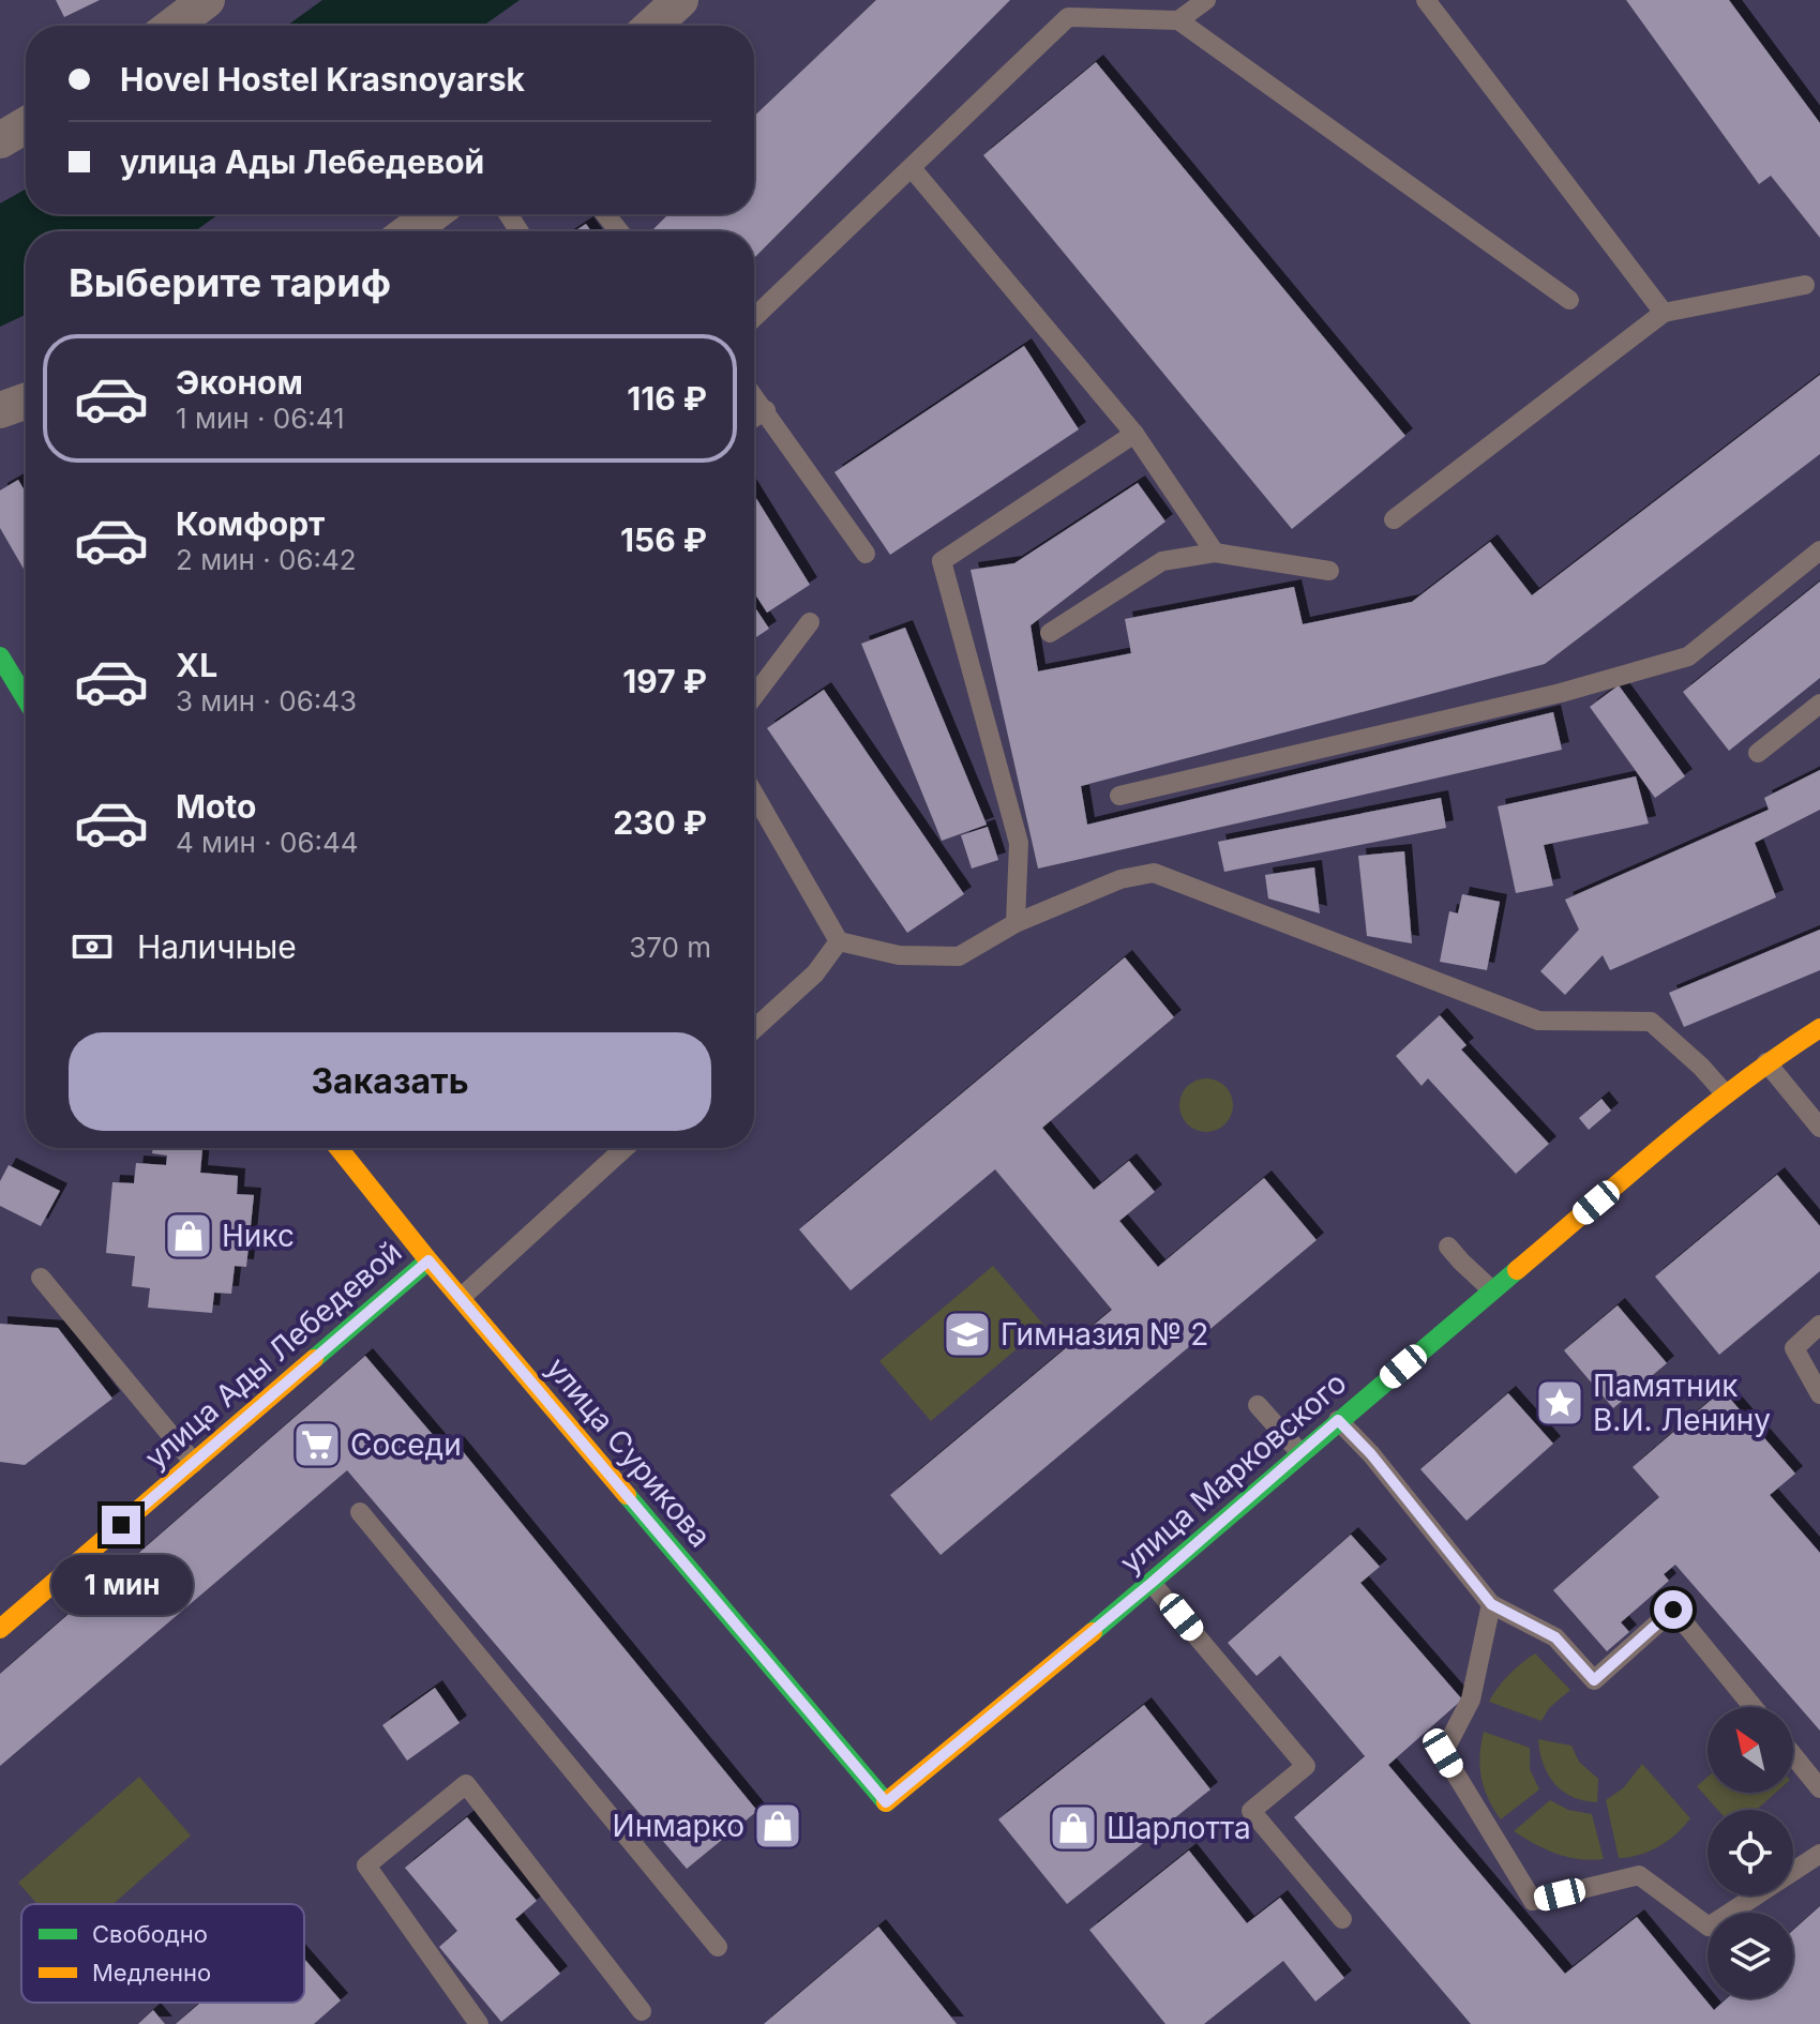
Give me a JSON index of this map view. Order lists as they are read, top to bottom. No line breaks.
{"streets":{"street":["улица Ады Лебедевой","улица Сурикова","улица Марковского"]},"crossings":[["улица Ады Лебедевой","улица Сурикова"],["улица Сурикова","улица Марковского"]],"places":{"shop":["Никс","Инмарко","Шарлотта"],"school or university":["Гимназия № 2"],"place":["Памятник В.И. Ленину"],"supermarket":["Соседи"]},"legend":["Свободно","Медленно"],"north":"top left","page":{"banner":["Hovel Hostel Krasnoyarsk","улица Ады Лебедевой"],"heading":"Выберите тариф","list":[{"name":"Эконом","note":"1 мин · 06:41","value":"116 ₽"},{"name":"Комфорт","note":"2 мин · 06:42","value":"156 ₽"},{"name":"XL","note":"3 мин · 06:43","value":"197 ₽"},{"name":"Moto","note":"4 мин · 06:44","value":"230 ₽"}],"pay":["Наличные","370 m"],"buttons":"Заказать","bubble":"1 мин"}}
